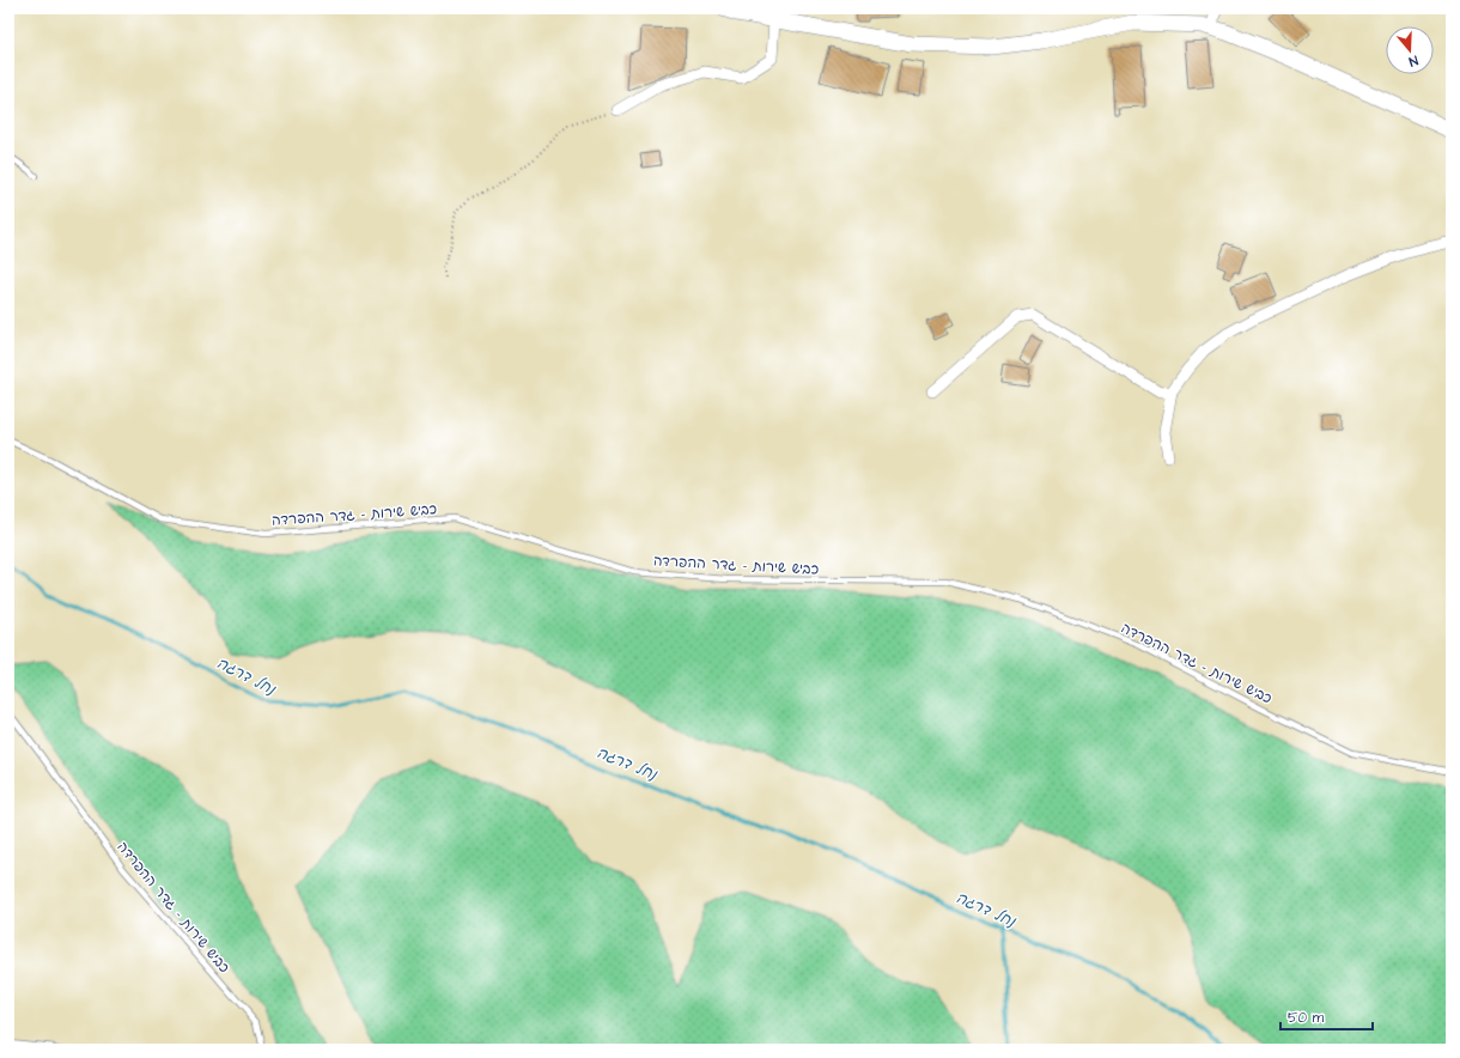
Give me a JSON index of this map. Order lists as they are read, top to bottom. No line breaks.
{"streets":{"lane":["כביש שירות - גדר ההפרדה"]},"water":["נחל דרגה"],"scale_bar":"50 m","north":"bottom"}
